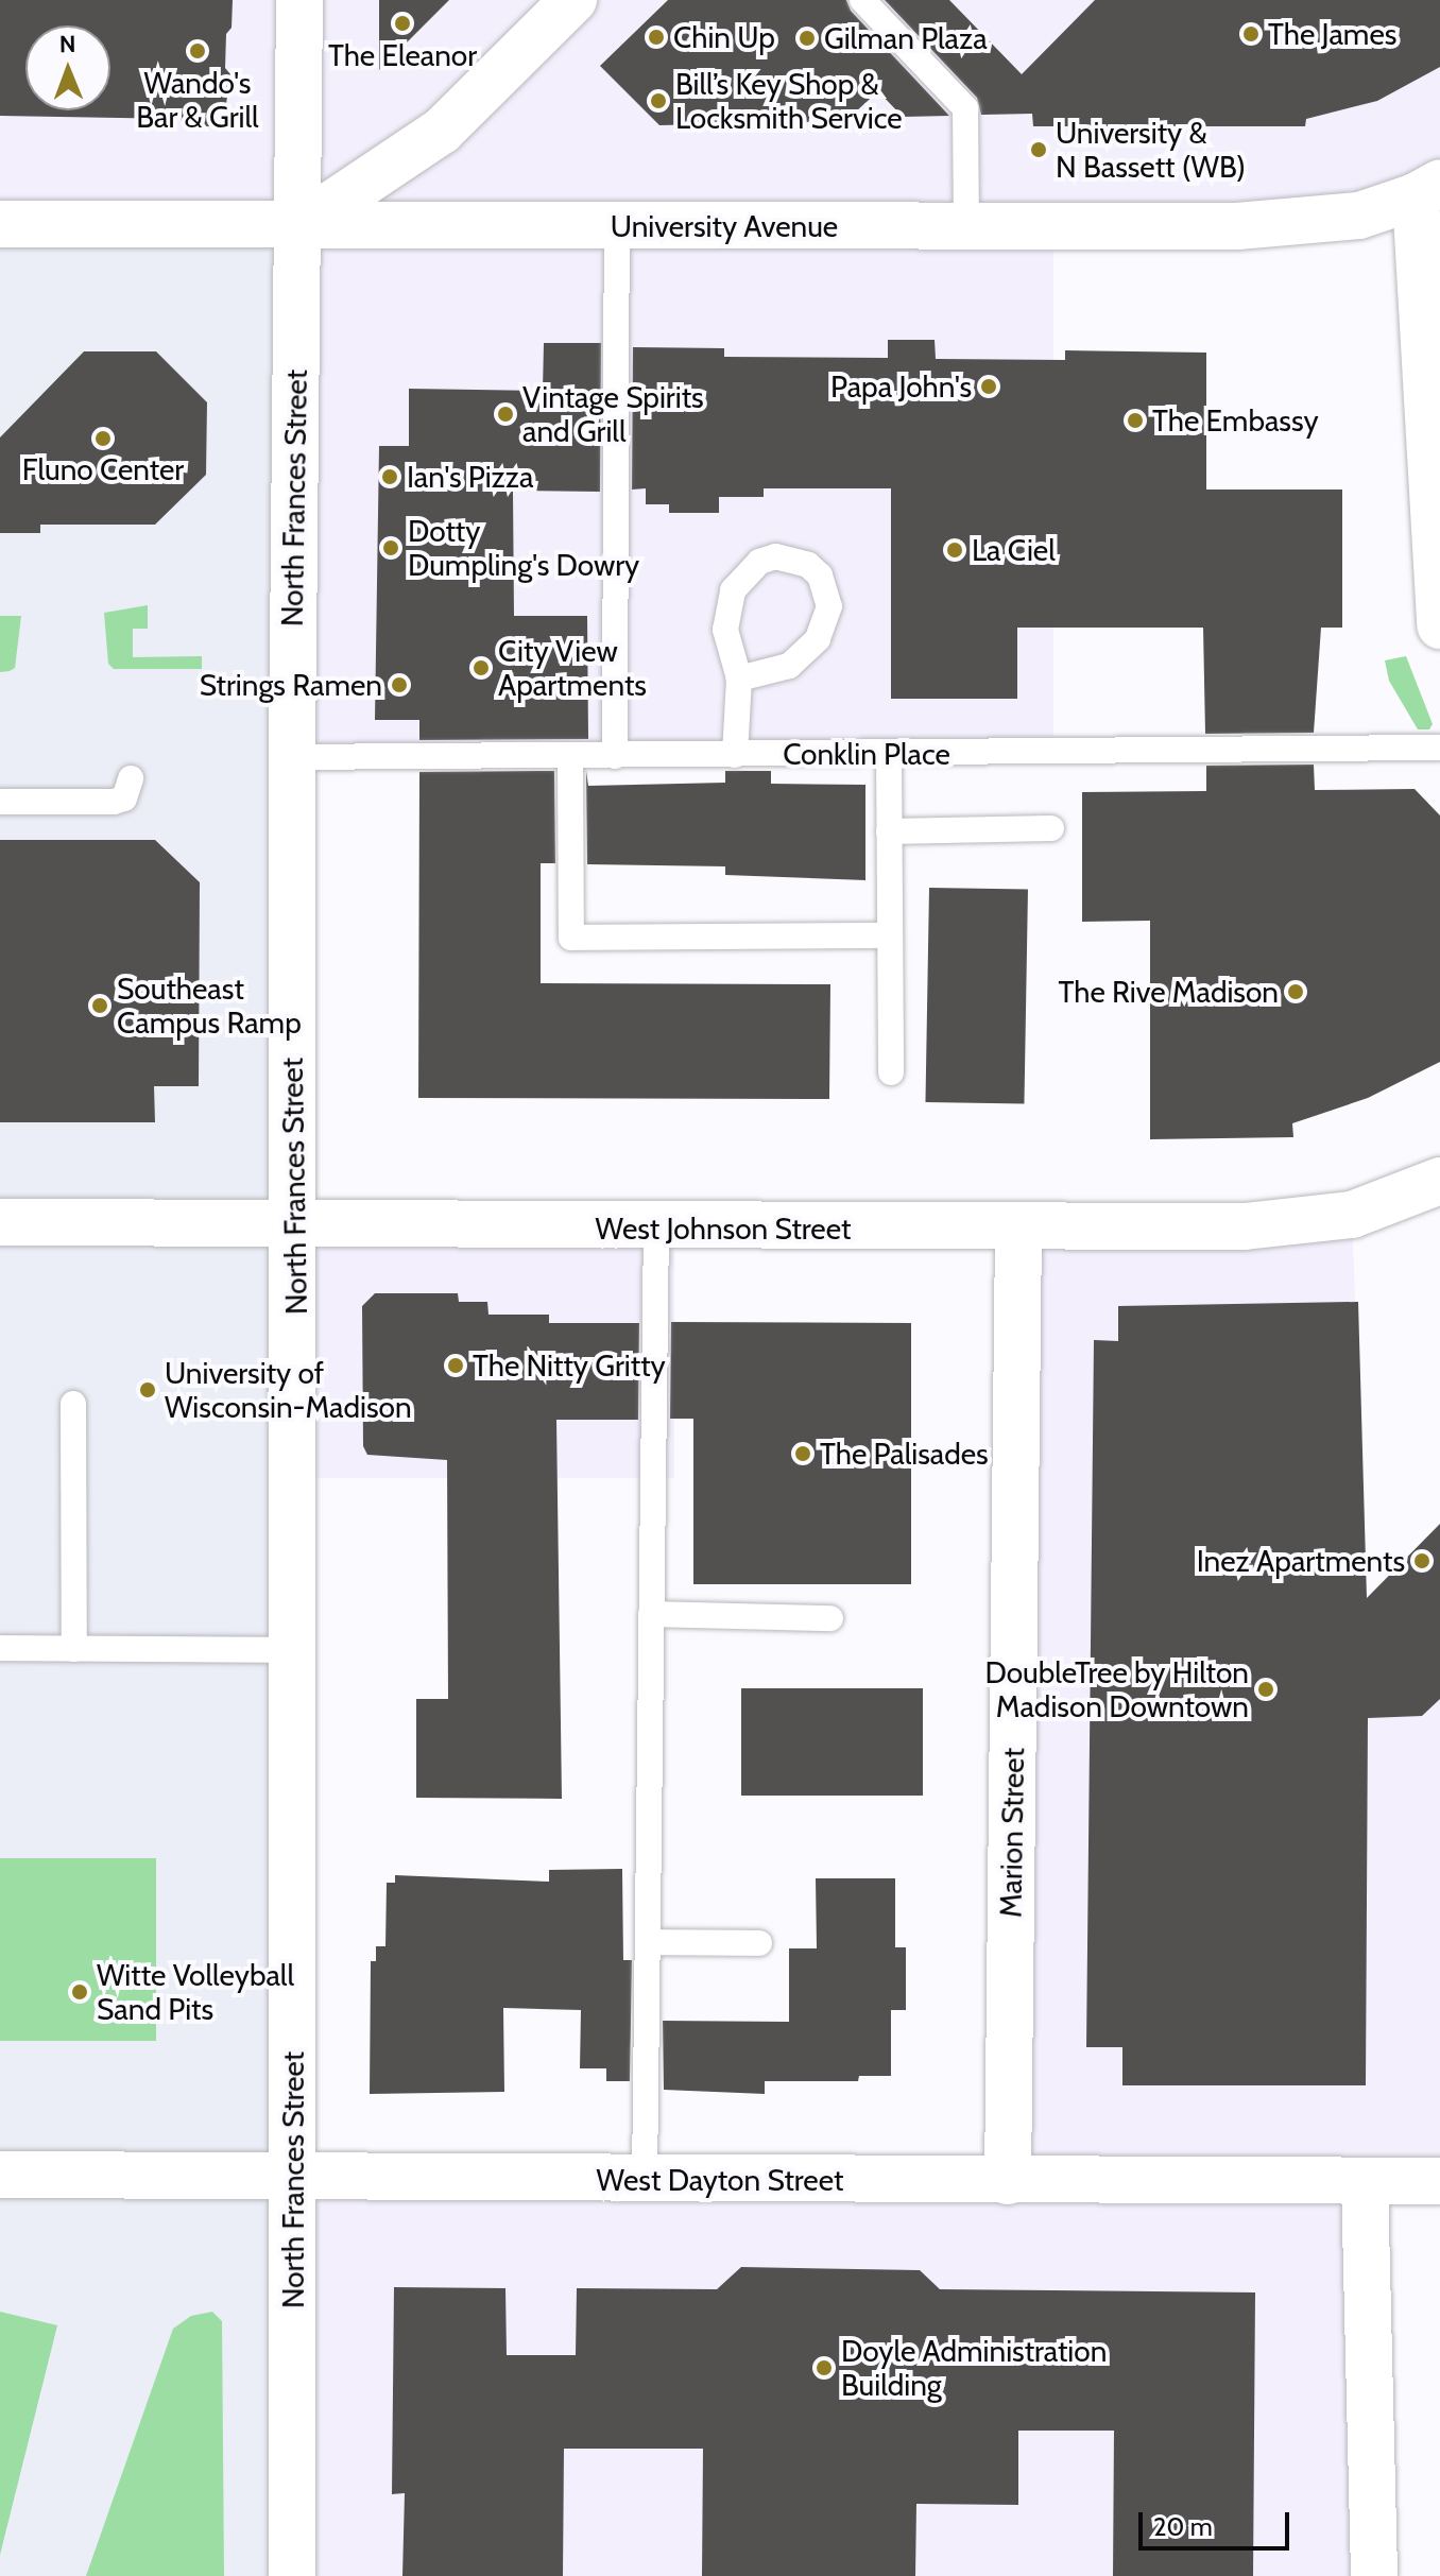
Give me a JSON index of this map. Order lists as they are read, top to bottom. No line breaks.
{"streets":{"street":["University Avenue","North Frances Street","West Johnson Street","Marion Street","West Dayton Street"],"lane":["Conklin Place"]},"crossings":[["University Avenue","North Frances Street"],["North Frances Street","Conklin Place"],["North Frances Street","West Johnson Street"],["North Frances Street","West Dayton Street"],["West Johnson Street","Marion Street"],["Marion Street","West Dayton Street"]],"places":["The Eleanor","The James","Chin Up","Gilman Plaza","Wando's Bar & Grill","Bill’s Key Shop & Locksmith Service","University & N Bassett (WB)","Papa John's","Vintage Spirits and Grill","The Embassy","Fluno Center","Ian's Pizza","Dotty Dumpling's Dowry","La Ciel","City View Apartments","Strings Ramen","The Rive Madison","Southeast Campus Ramp","The Nitty Gritty","University of Wisconsin-Madison","The Palisades","Inez Apartments","DoubleTree by Hilton Madison Downtown","Witte Volleyball Sand Pits","Doyle Administration Building"],"scale_bar":"20 m","north":"top"}
